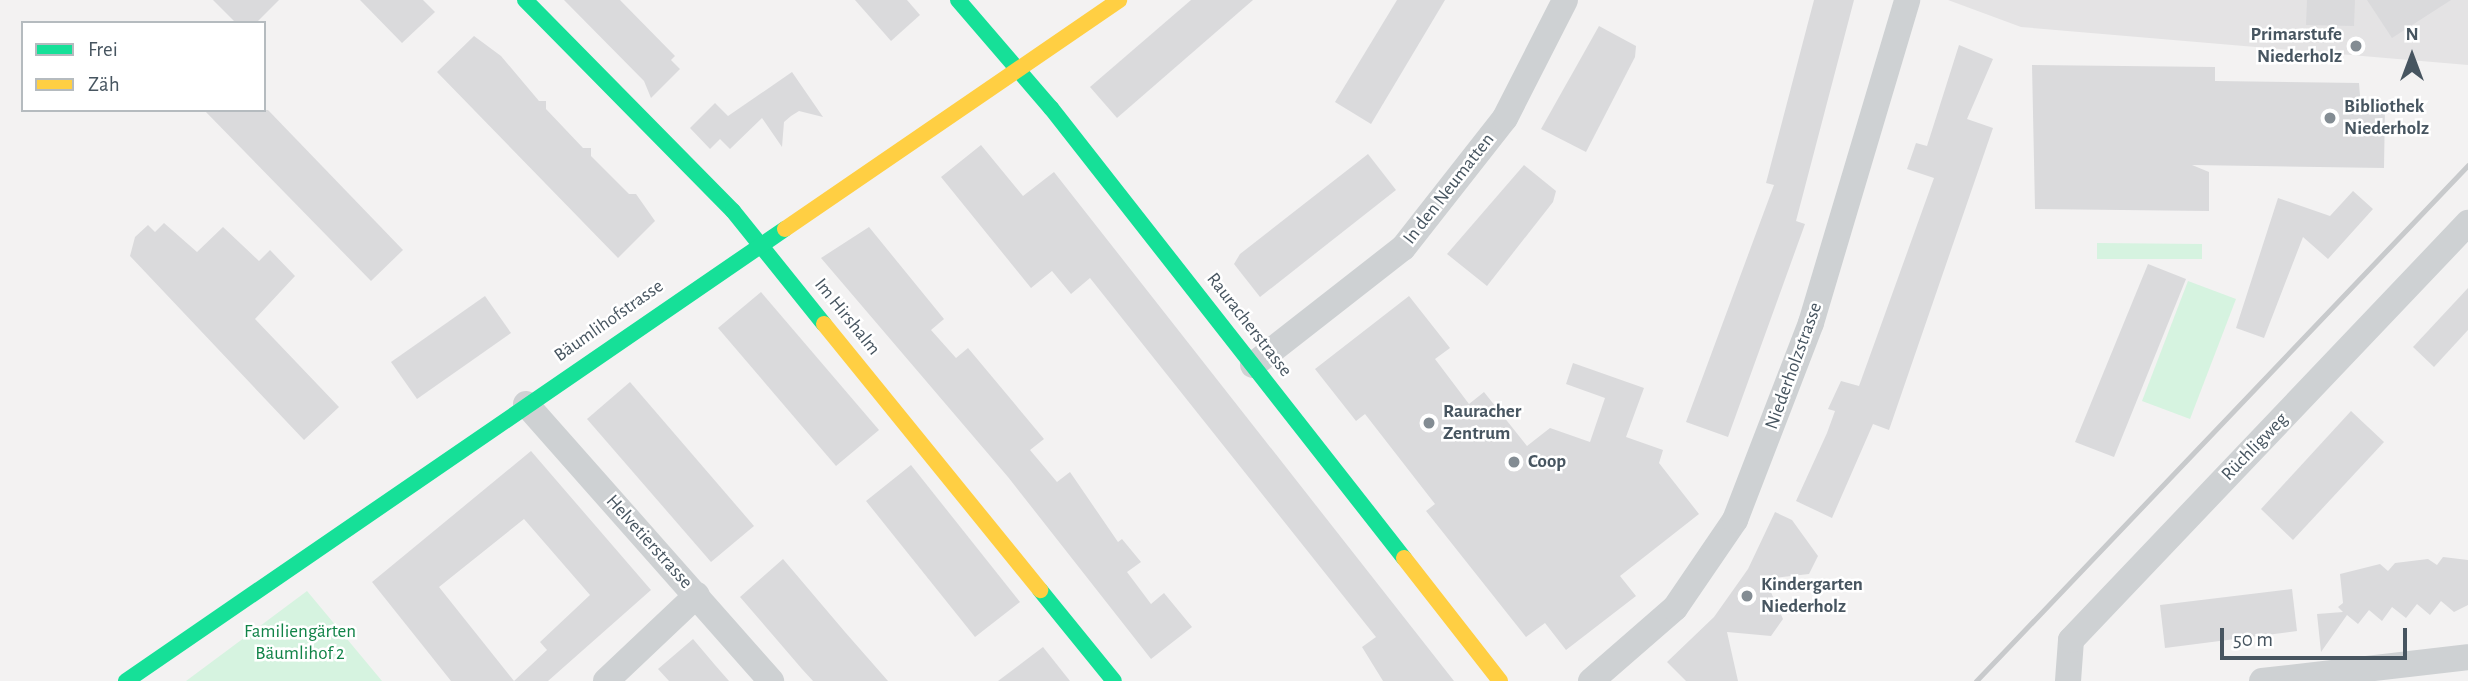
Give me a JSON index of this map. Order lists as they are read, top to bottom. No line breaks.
{"streets":{"street":["In den Neumatten","Im Hirshalm","Bäumlihofstrasse","Rauracherstrasse","Niederholzstrasse","Rüchligweg","Helvetierstrasse"]},"crossings":[["In den Neumatten","Rauracherstrasse"],["Im Hirshalm","Bäumlihofstrasse"],["Bäumlihofstrasse","Rauracherstrasse"],["Bäumlihofstrasse","Helvetierstrasse"]],"parks":["Familiengärten Bäumlihof 2"],"places":["Primarstufe Niederholz","Bibliothek Niederholz","Rauracher Zentrum","Coop","Kindergarten Niederholz"],"legend":["Frei","Zäh"],"scale_bar":"50 m","north":"top"}
